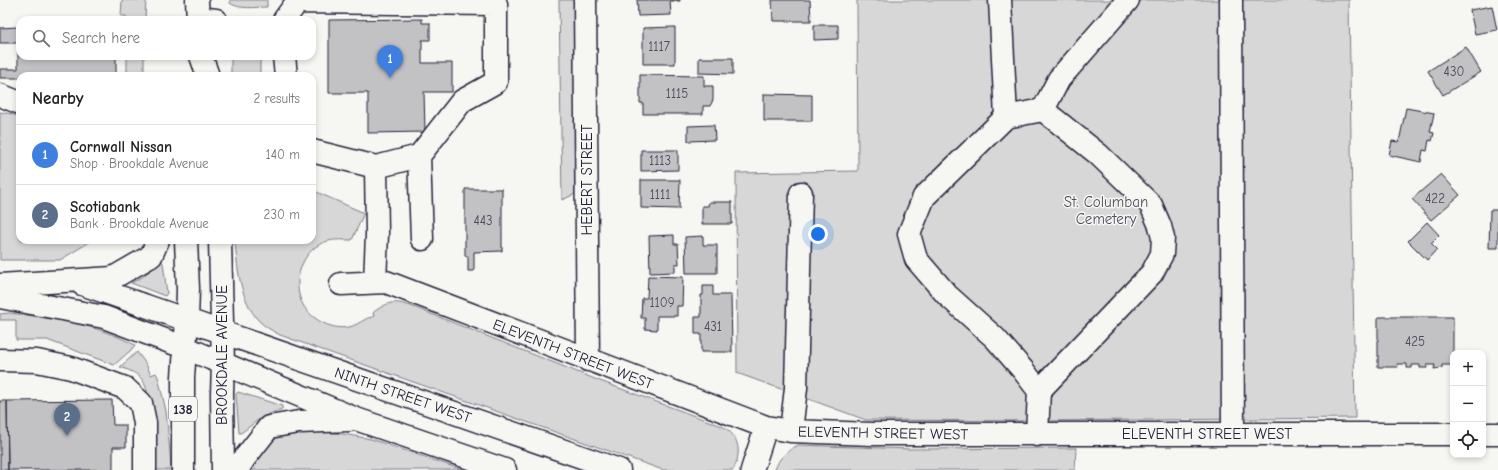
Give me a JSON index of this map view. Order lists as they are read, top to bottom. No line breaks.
{"streets":{"street":["HEBERT STREET","ELEVENTH STREET WEST","BROOKDALE AVENUE","NINTH STREET WEST","138"]},"crossings":[["HEBERT STREET","ELEVENTH STREET WEST"],["BROOKDALE AVENUE","NINTH STREET WEST"],["NINTH STREET WEST","138"]],"parks":["St. Columban Cemetery"],"house_numbers":["1117","430","1115","1113","1111","422","443","1109","431","425"],"page":{"search":"Search here","pins":["1","2"],"heading":["Nearby","2 results"],"list":[{"mark":"1","name":"Cornwall Nissan","note":"Shop · Brookdale Avenue","value":"140 m"},{"mark":"2","name":"Scotiabank","note":"Bank · Brookdale Avenue","value":"230 m"}],"map_buttons":["+","−"]}}
